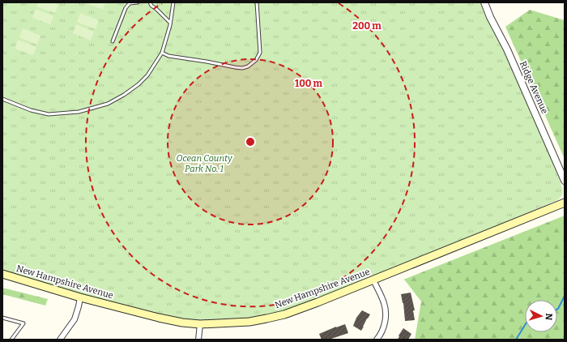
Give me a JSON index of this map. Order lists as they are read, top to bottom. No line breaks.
{"streets":{"main road":["New Hampshire Avenue"],"street":["Ridge Avenue"]},"parks":["Ocean County Park No. 1"],"north":"right","rings":["200 m","100 m"]}
